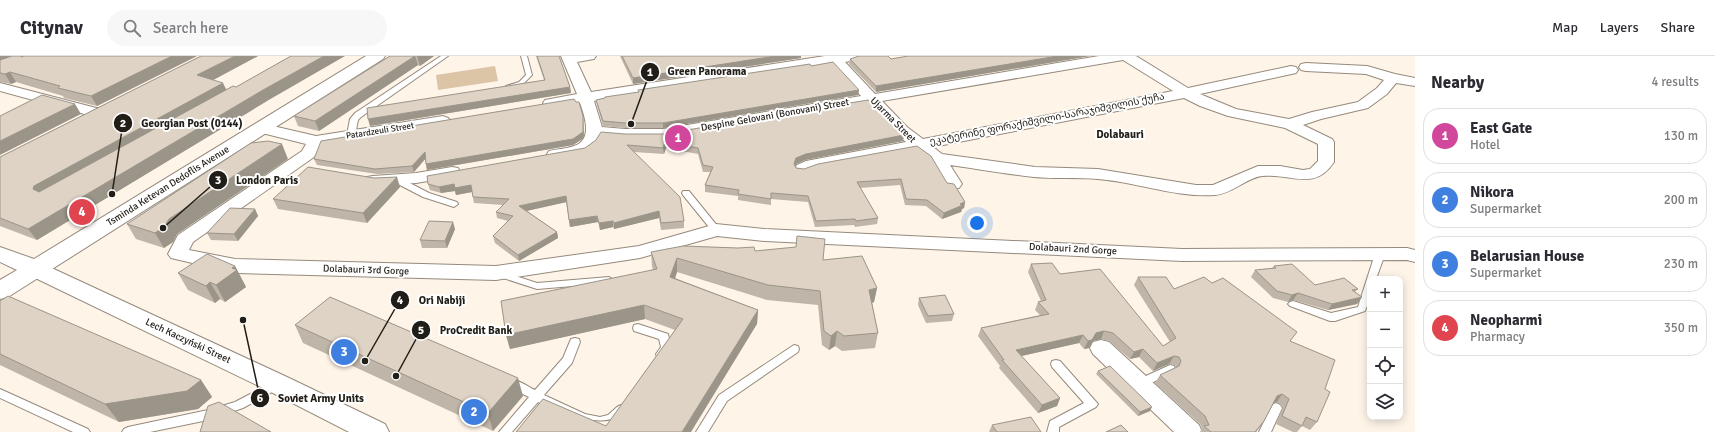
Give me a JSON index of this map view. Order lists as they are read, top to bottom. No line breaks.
{"streets":{"main road":["Tsminda Ketevan Dedoflis Avenue","Lech Kaczyński Street"],"street":["Despine Gelovani (Bonovani) Street","ეკატერინე ფორაქიშვილი-სარაჯიშვილის ქუჩა","Ujarma Street","Patardzeuli Street","Dolabauri 2nd Gorge","Dolabauri 3rd Gorge"]},"crossings":[["Despine Gelovani (Bonovani) Street","Ujarma Street"],["ეკატერინე ფორაქიშვილი-სარაჯიშვილის ქუჩა","Ujarma Street"],["Patardzeuli Street","Tsminda Ketevan Dedoflis Avenue"],["Patardzeuli Street","Dolabauri 3rd Gorge"],["Tsminda Ketevan Dedoflis Avenue","Lech Kaczyński Street"],["Dolabauri 2nd Gorge","Dolabauri 3rd Gorge"]],"districts":["Dolabauri"],"places":["Green Panorama","Georgian Post (0144)","London Paris","Soviet Army Units","Ori Nabiji","ProCredit Bank"],"page":{"header":"Citynav","search":"Search here","nav":["Map","Layers","Share"],"heading":["Nearby","4 results"],"list":[{"mark":"1","name":"East Gate","note":"Hotel","value":"130 m"},{"mark":"2","name":"Nikora","note":"Supermarket","value":"200 m"},{"mark":"3","name":"Belarusian House","note":"Supermarket","value":"230 m"},{"mark":"4","name":"Neopharmi","note":"Pharmacy","value":"350 m"}],"pins":["1","4","3","2"],"map_buttons":["+","−"]}}
